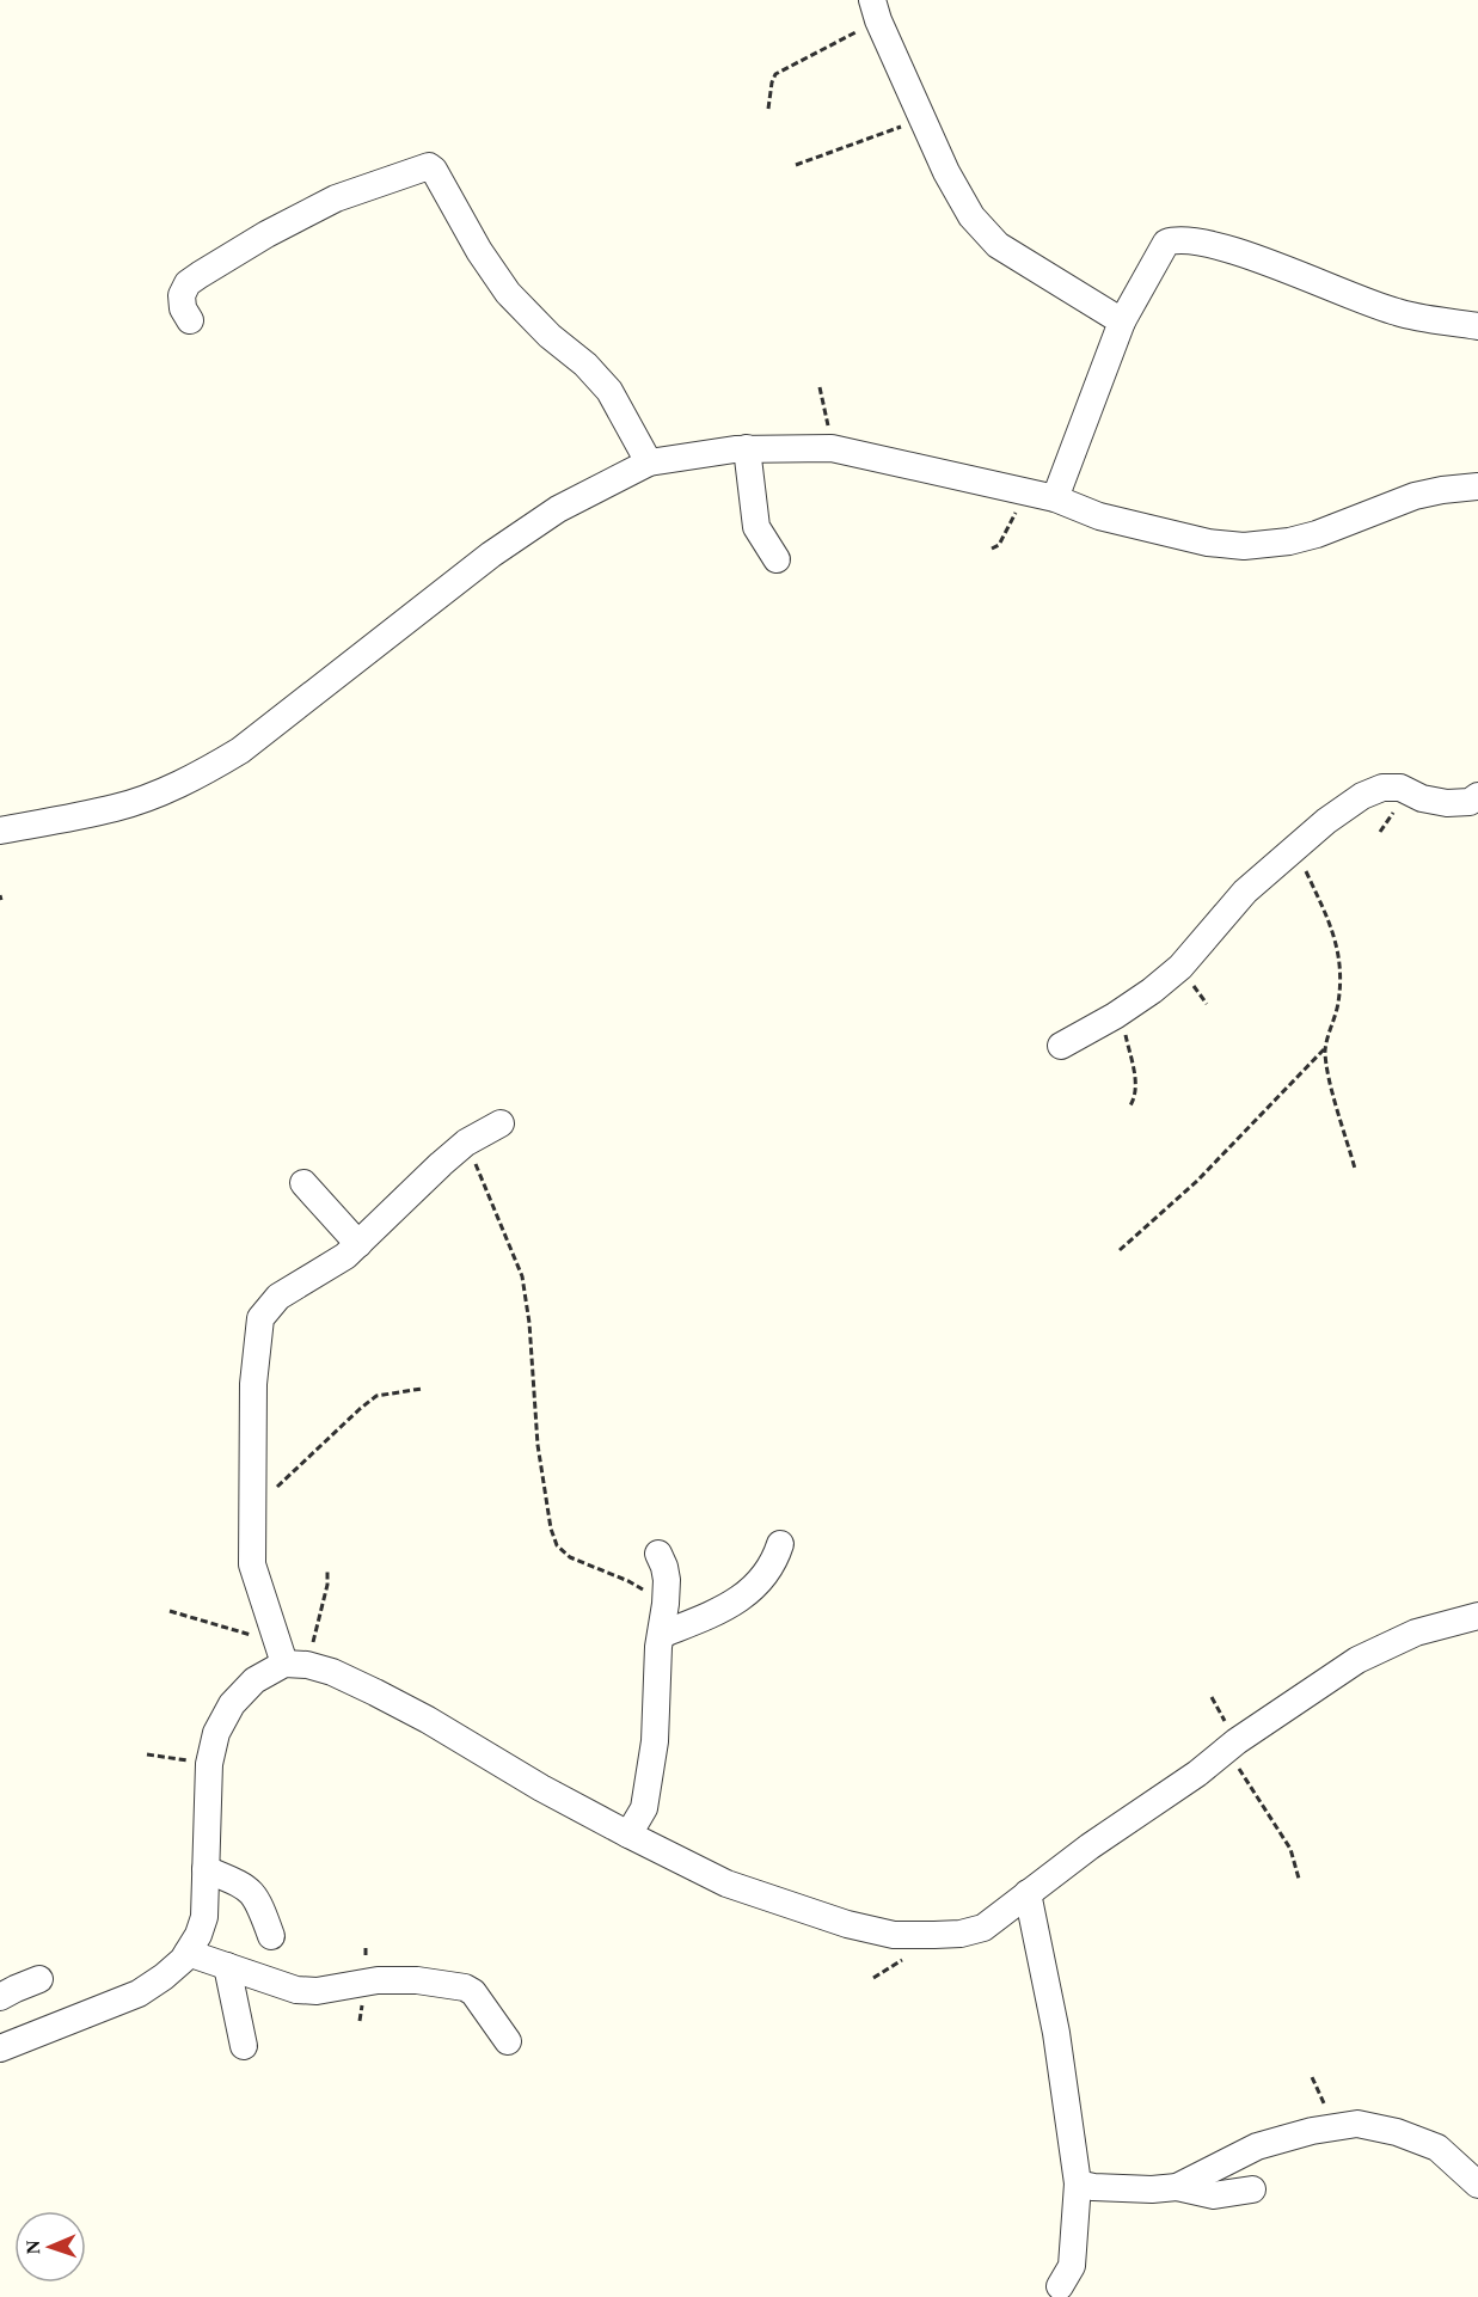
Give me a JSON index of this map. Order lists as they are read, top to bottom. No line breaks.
{"north":"left"}
